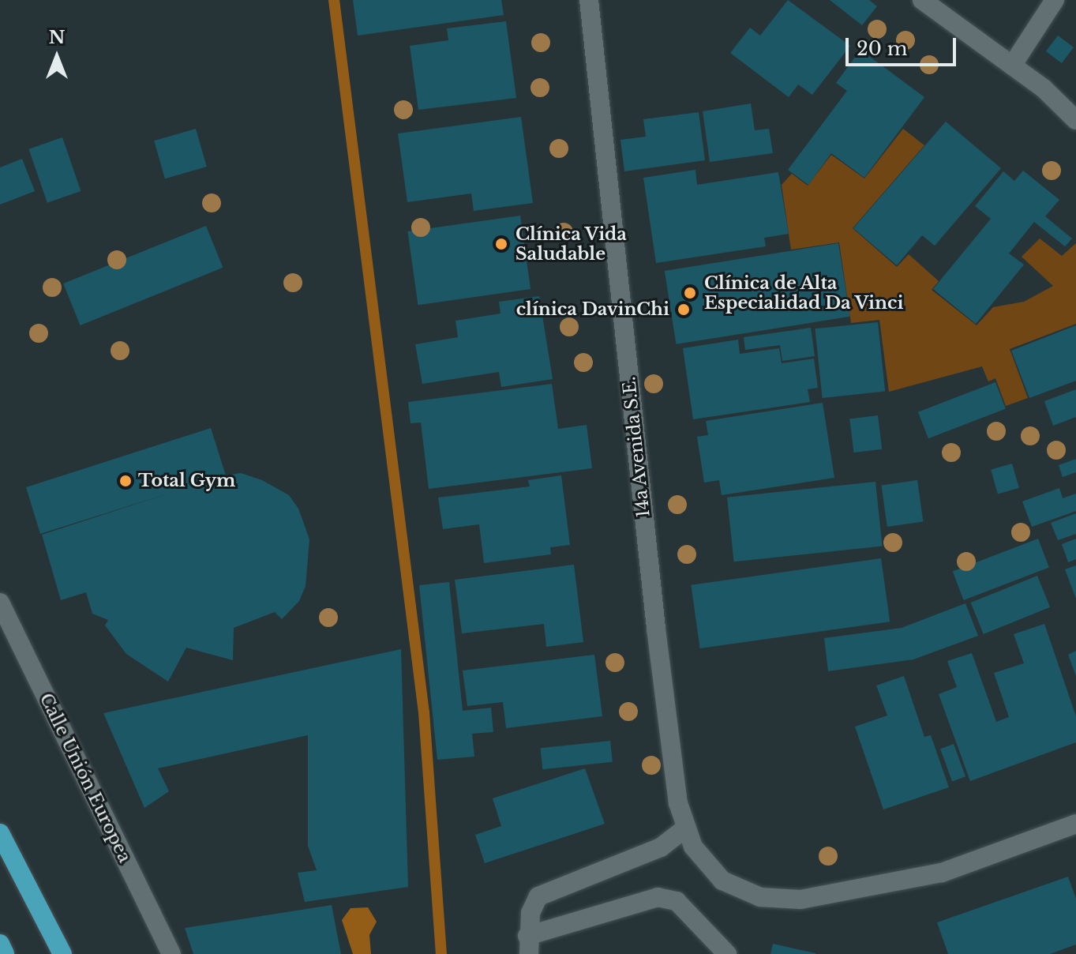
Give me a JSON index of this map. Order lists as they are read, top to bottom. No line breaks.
{"streets":{"street":["14a Avenida S.E.","Calle Unión Europea"]},"places":["Clínica Vida Saludable","Clínica de Alta Especialidad Da Vinci","clínica DavinChi","Total Gym"],"scale_bar":"20 m","north":"top"}
